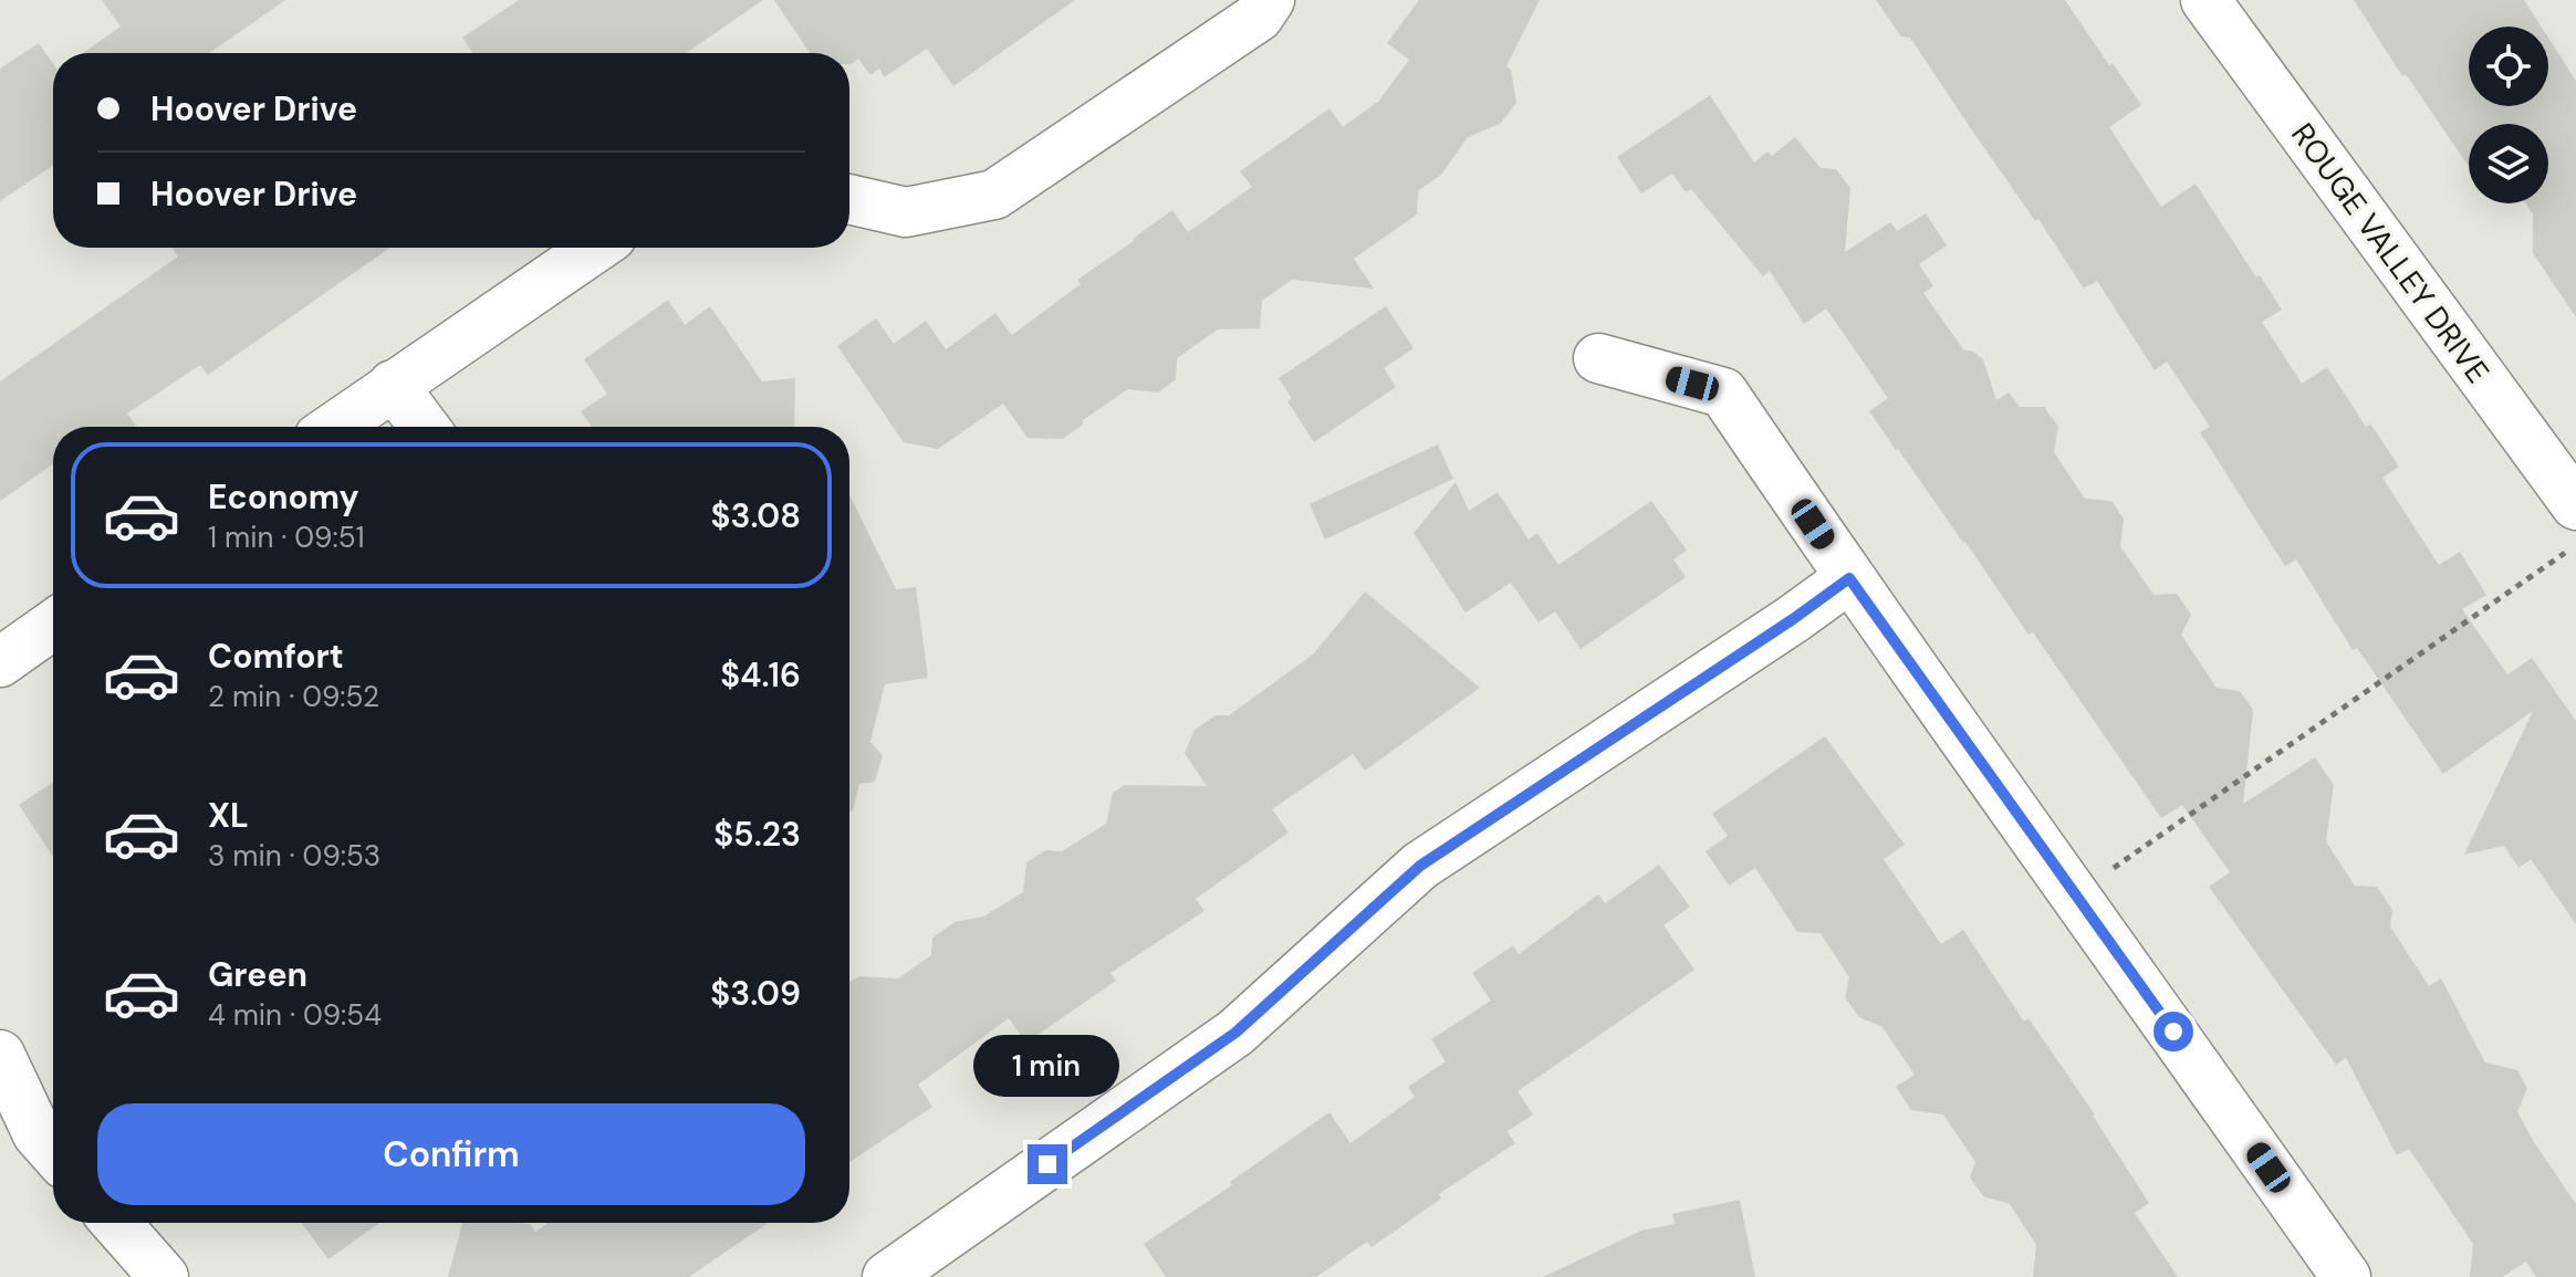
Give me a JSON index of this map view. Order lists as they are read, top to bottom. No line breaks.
{"streets":{"street":["ROUGE VALLEY DRIVE"]},"page":{"banner":["Hoover Drive","Hoover Drive"],"list":[{"name":"Economy","note":"1 min · 09:51","value":"$3.08"},{"name":"Comfort","note":"2 min · 09:52","value":"$4.16"},{"name":"XL","note":"3 min · 09:53","value":"$5.23"},{"name":"Green","note":"4 min · 09:54","value":"$3.09"}],"bubble":"1 min","buttons":"Confirm"}}
